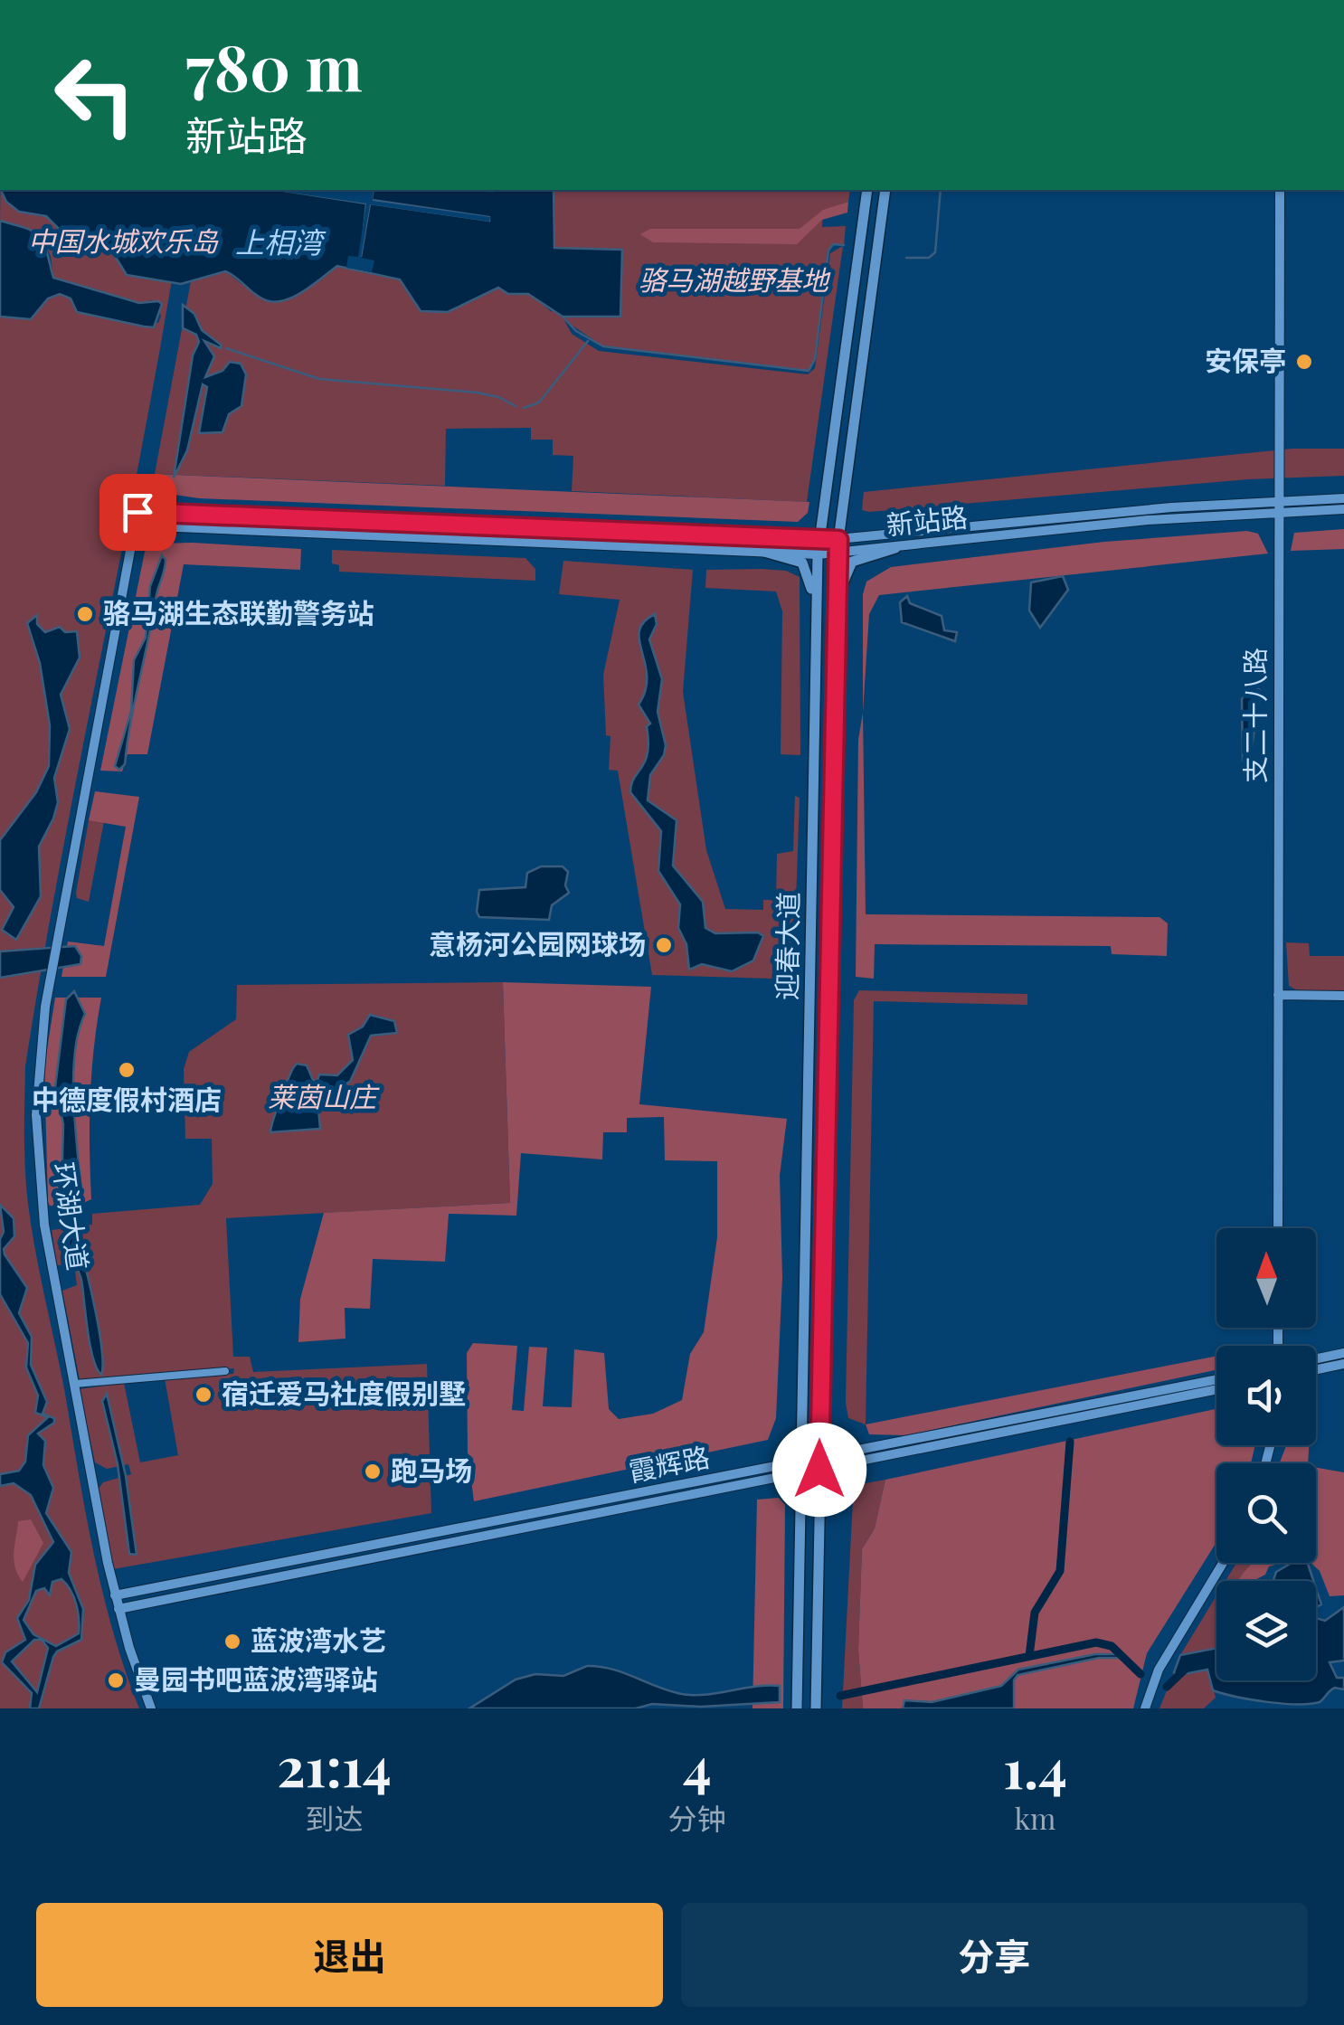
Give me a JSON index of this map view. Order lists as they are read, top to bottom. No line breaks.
{"streets":{"main road":["迎春大道"],"street":["新站路","支二十八路","环湖大道","霞辉路"]},"crossings":[["新站路","支二十八路"],["新站路","迎春大道"],["新站路","环湖大道"],["迎春大道","霞辉路"],["环湖大道","霞辉路"]],"water":["上相湾"],"parks":["中国水城欢乐岛","骆马湖越野基地","莱茵山庄"],"places":["安保亭","骆马湖生态联勤警务站","意杨河公园网球场","中德度假村酒店","宿迁爱马社度假别墅","跑马场","蓝波湾水艺","曼园书吧蓝波湾驿站"],"north":"top","page":{"turn":["780 m","新站路"],"eta":["21:14","到达","4","分钟","1.4","km"],"buttons":["退出","分享"]}}
